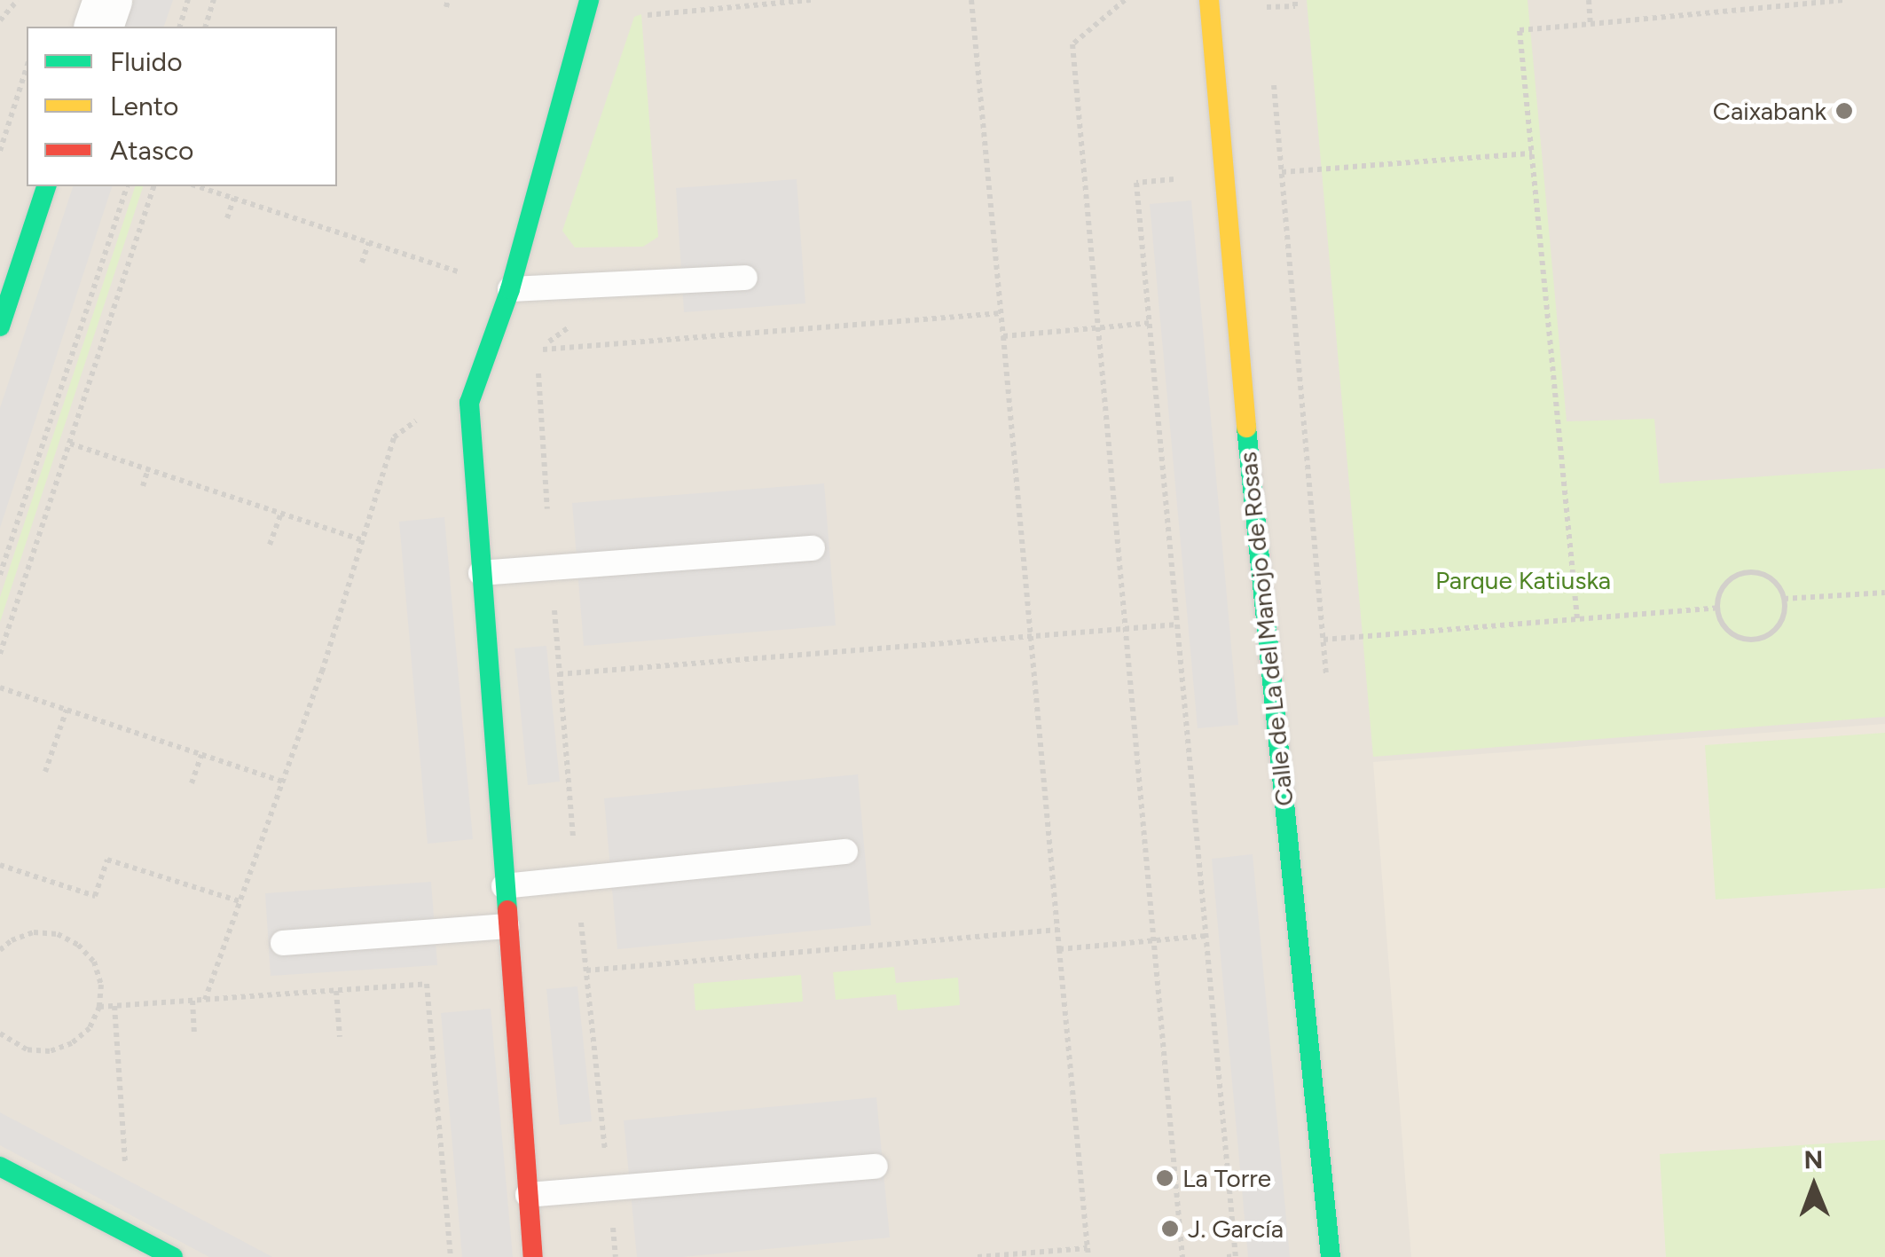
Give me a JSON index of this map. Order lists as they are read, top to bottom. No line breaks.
{"streets":{"street":["Calle de La del Manojo de Rosas"]},"parks":["Parque Katiuska"],"places":["Caixabank","La Torre","J. García"],"legend":["Fluido","Lento","Atasco"],"north":"top"}
